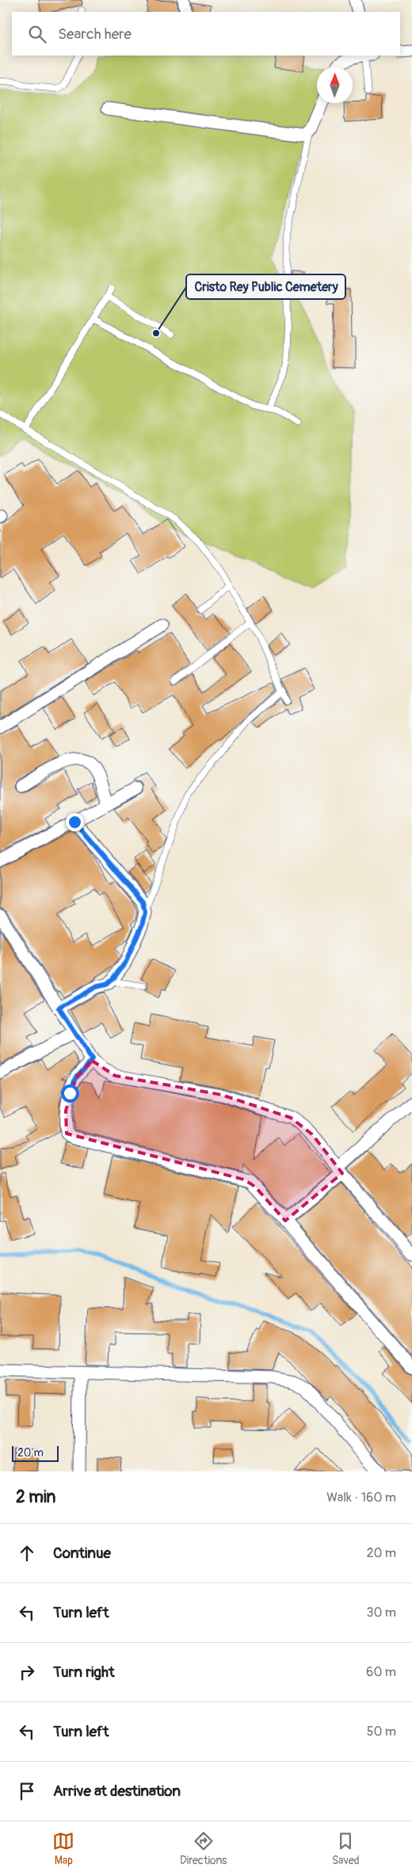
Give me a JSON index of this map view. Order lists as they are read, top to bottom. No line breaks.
{"places":["Cristo Rey Public Cemetery"],"scale_bar":"20 m","north":"top","page":{"search":"Search here","scale":"20 m","heading":["2 min","Walk · 160 m"],"list":[["Continue","20 m"],["Turn left","30 m"],["Turn right","60 m"],["Turn left","50 m"],"Arrive at destination"],"nav":["Map","Directions","Saved"]}}
